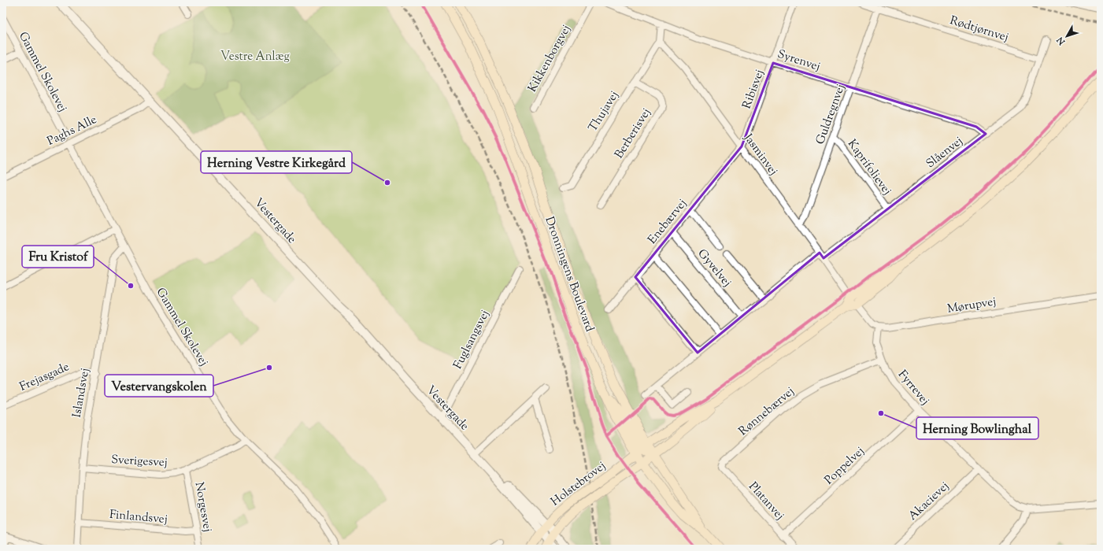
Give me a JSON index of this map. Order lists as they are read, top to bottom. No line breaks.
{"streets":{"main road":["Dronningens Boulevard","Holstebrovej"],"street":["Rødtjørnvej","Kikkenborgvej","Syrenvej","Gammel Skolevej","Ribisvej","Thujavej","Guldregnvej","Paghs Alle","Berberisvej","Slåenvej","Jasminvej","Kaprifolievej","Vestergade","Enebærvej","Gyvelvej","Mørupvej","Fuglsangsvej","Frejasgade","Fyrrevej","Islandsvej","Rønnebærvej","Sverigesvej","Poppelvej","Platanvej","Akacievej","Norgesvej","Finlandsvej"]},"crossings":[["Rødtjørnvej","Guldregnvej"],["Rødtjørnvej","Slåenvej"],["Syrenvej","Ribisvej"],["Syrenvej","Guldregnvej"],["Syrenvej","Slåenvej"],["Gammel Skolevej","Paghs Alle"],["Gammel Skolevej","Islandsvej"],["Gammel Skolevej","Sverigesvej"],["Ribisvej","Jasminvej"],["Ribisvej","Enebærvej"],["Thujavej","Berberisvej"],["Thujavej","Jasminvej"],["Guldregnvej","Jasminvej"],["Guldregnvej","Kaprifolievej"],["Paghs Alle","Vestergade"],["Slåenvej","Jasminvej"],["Slåenvej","Kaprifolievej"],["Jasminvej","Enebærvej"],["Vestergade","Fuglsangsvej"],["Vestergade","Holstebrovej"],["Enebærvej","Gyvelvej"],["Dronningens Boulevard","Holstebrovej"],["Mørupvej","Fyrrevej"],["Frejasgade","Islandsvej"],["Fyrrevej","Rønnebærvej"],["Fyrrevej","Poppelvej"],["Fyrrevej","Akacievej"],["Islandsvej","Sverigesvej"],["Islandsvej","Finlandsvej"],["Rønnebærvej","Platanvej"],["Sverigesvej","Norgesvej"],["Poppelvej","Platanvej"],["Norgesvej","Finlandsvej"]],"parks":["Vestre Anlæg"],"places":["Herning Vestre Kirkegård","Fru Kristof","Vestervangskolen","Herning Bowlinghal"],"north":"bottom left"}
